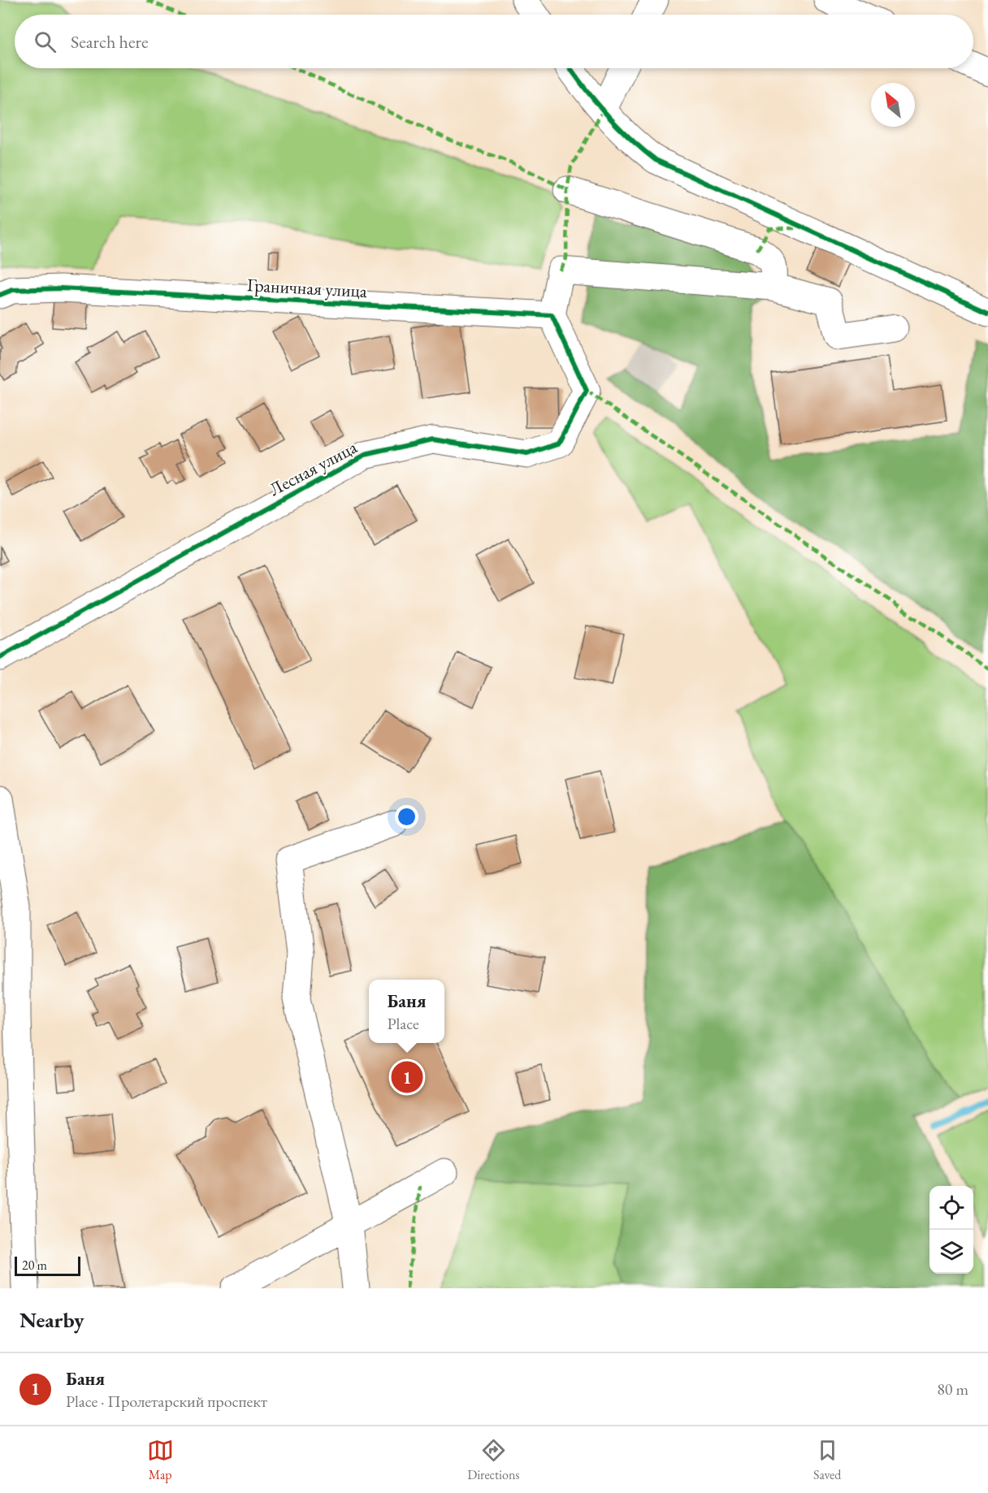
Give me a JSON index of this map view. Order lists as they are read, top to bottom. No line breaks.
{"streets":{"street":["Граничная улица","Лесная улица"]},"crossings":[["Граничная улица","Лесная улица"]],"scale_bar":"20 m","north":"top left","page":{"search":"Search here","popup":["Баня","Place"],"pins":"1","scale":"20 m","heading":"Nearby","list":[{"mark":"1","name":"Баня","note":"Place · Пролетарский проспект","value":"80 m"}],"nav":["Map","Directions","Saved"]}}
